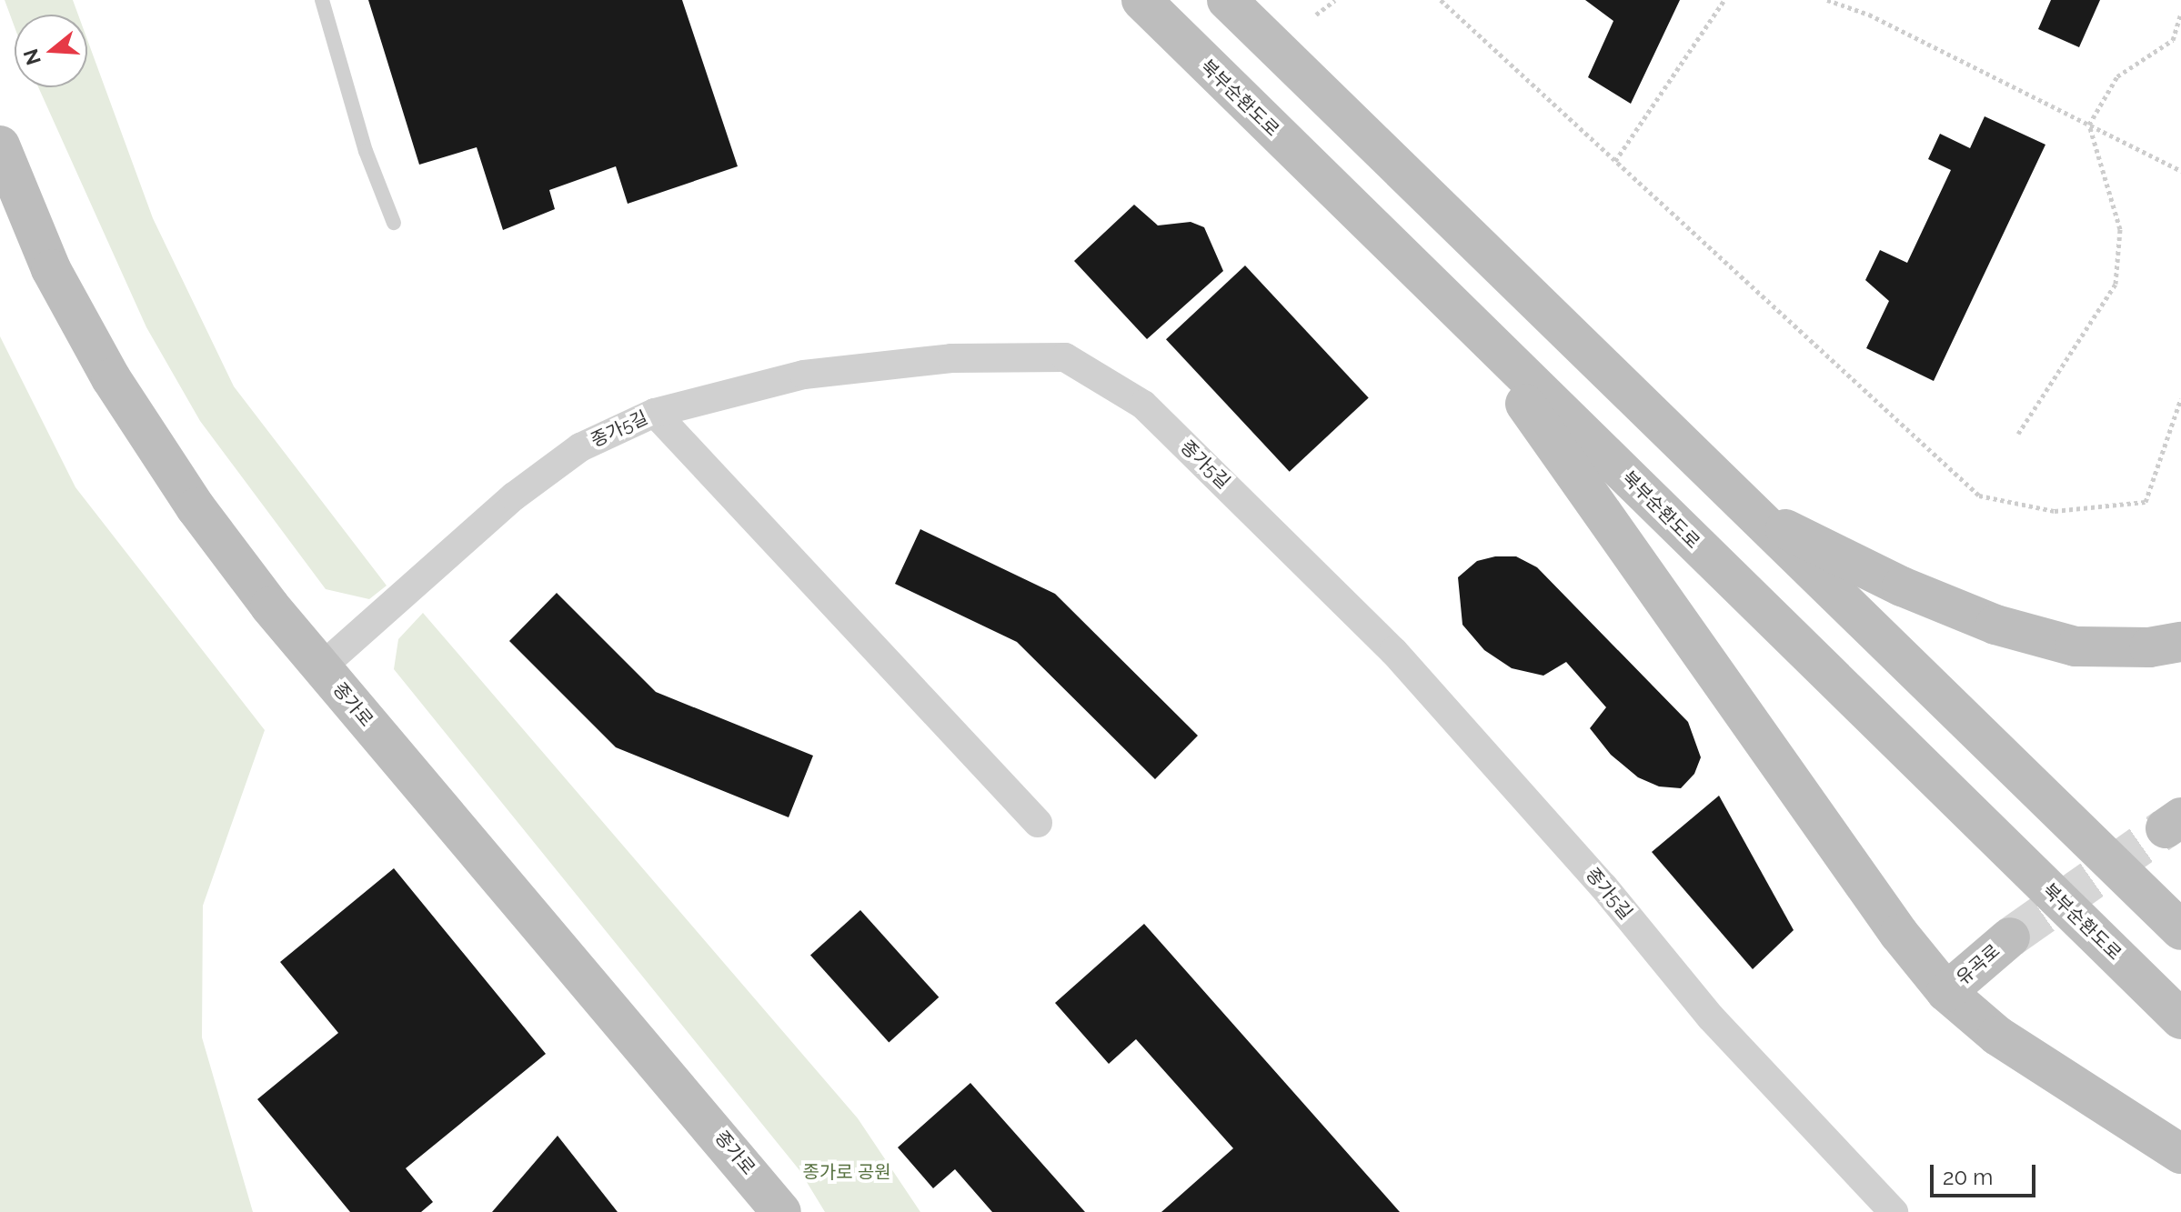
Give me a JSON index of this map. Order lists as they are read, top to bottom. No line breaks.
{"streets":{"main road":["북부순환도로","종가로","유곡로"],"street":["종가5길"]},"crossings":[["종가5길","종가로"]],"parks":["종가로 공원"],"scale_bar":"20 m","north":"left"}
